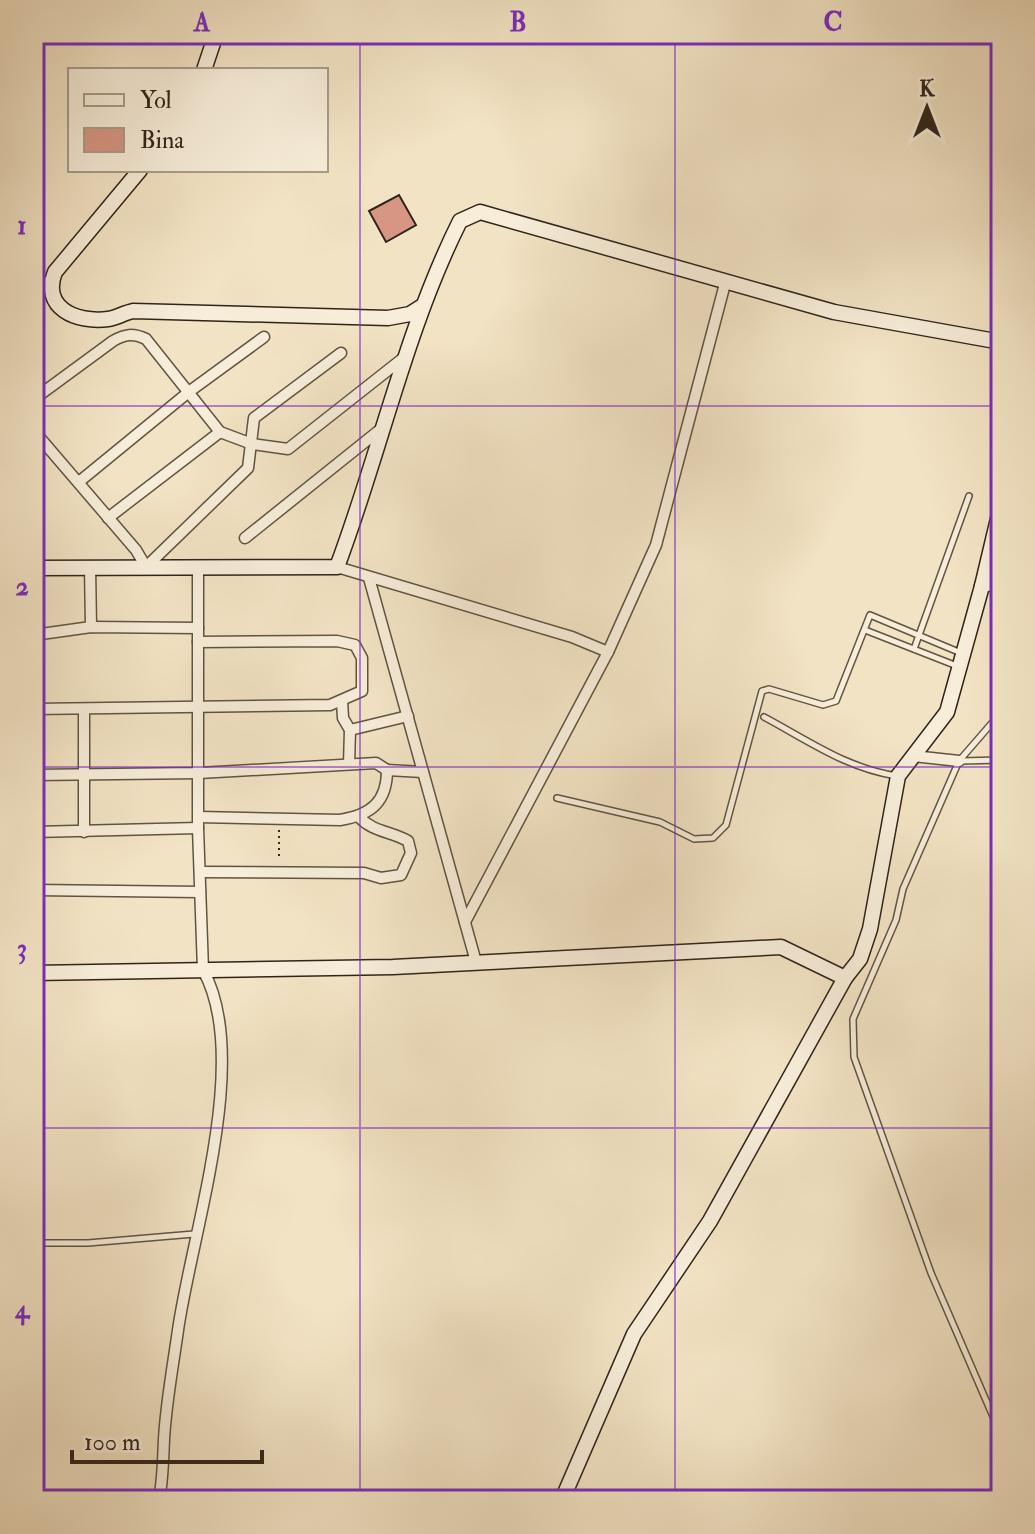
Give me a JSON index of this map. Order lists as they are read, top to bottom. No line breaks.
{"legend":["Yol","Bina"],"scale_bar":"100 m","north":"top","grid":{"columns":["A","B","C"],"rows":["1","2","3","4"]}}
